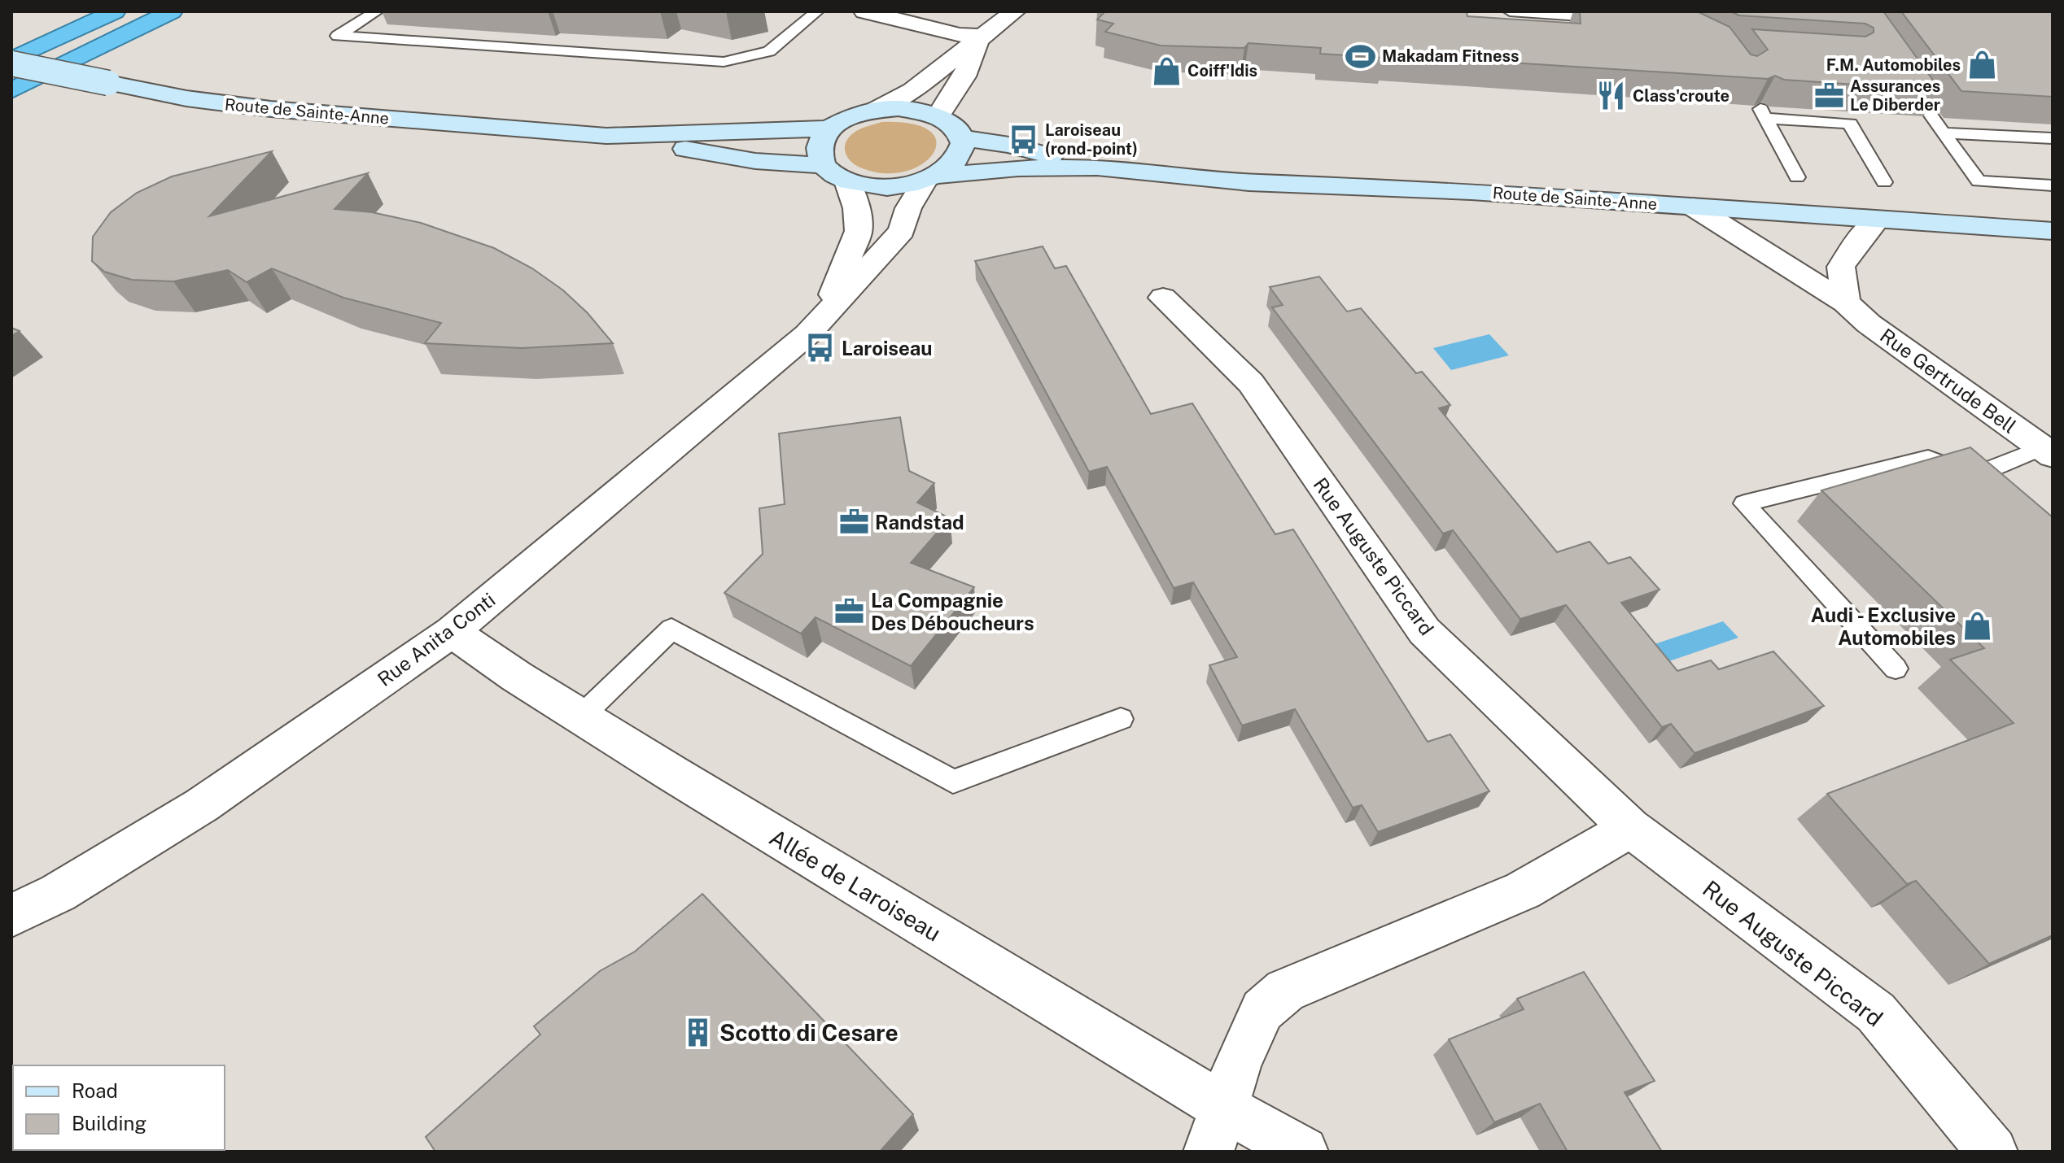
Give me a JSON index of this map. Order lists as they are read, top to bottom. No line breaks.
{"streets":{"main road":["Route de Sainte-Anne"],"street":["Rue Gertrude Bell","Rue Auguste Piccard","Rue Anita Conti","Allée de Laroiseau"]},"crossings":[["Route de Sainte-Anne","Rue Gertrude Bell"],["Route de Sainte-Anne","Rue Anita Conti"],["Rue Anita Conti","Allée de Laroiseau"]],"places":{"sports":["Makadam Fitness"],"shop":["F.M. Automobiles","Coiff'Idis","Audi - Exclusive Automobiles"],"restaurant":["Class'croute"],"office":["Assurances Le Diberder","Randstad","La Compagnie Des Déboucheurs"],"bus stop":["Laroiseau (rond-point)","Laroiseau"],"building":["Scotto di Cesare"]},"legend":["Road","Building"]}
